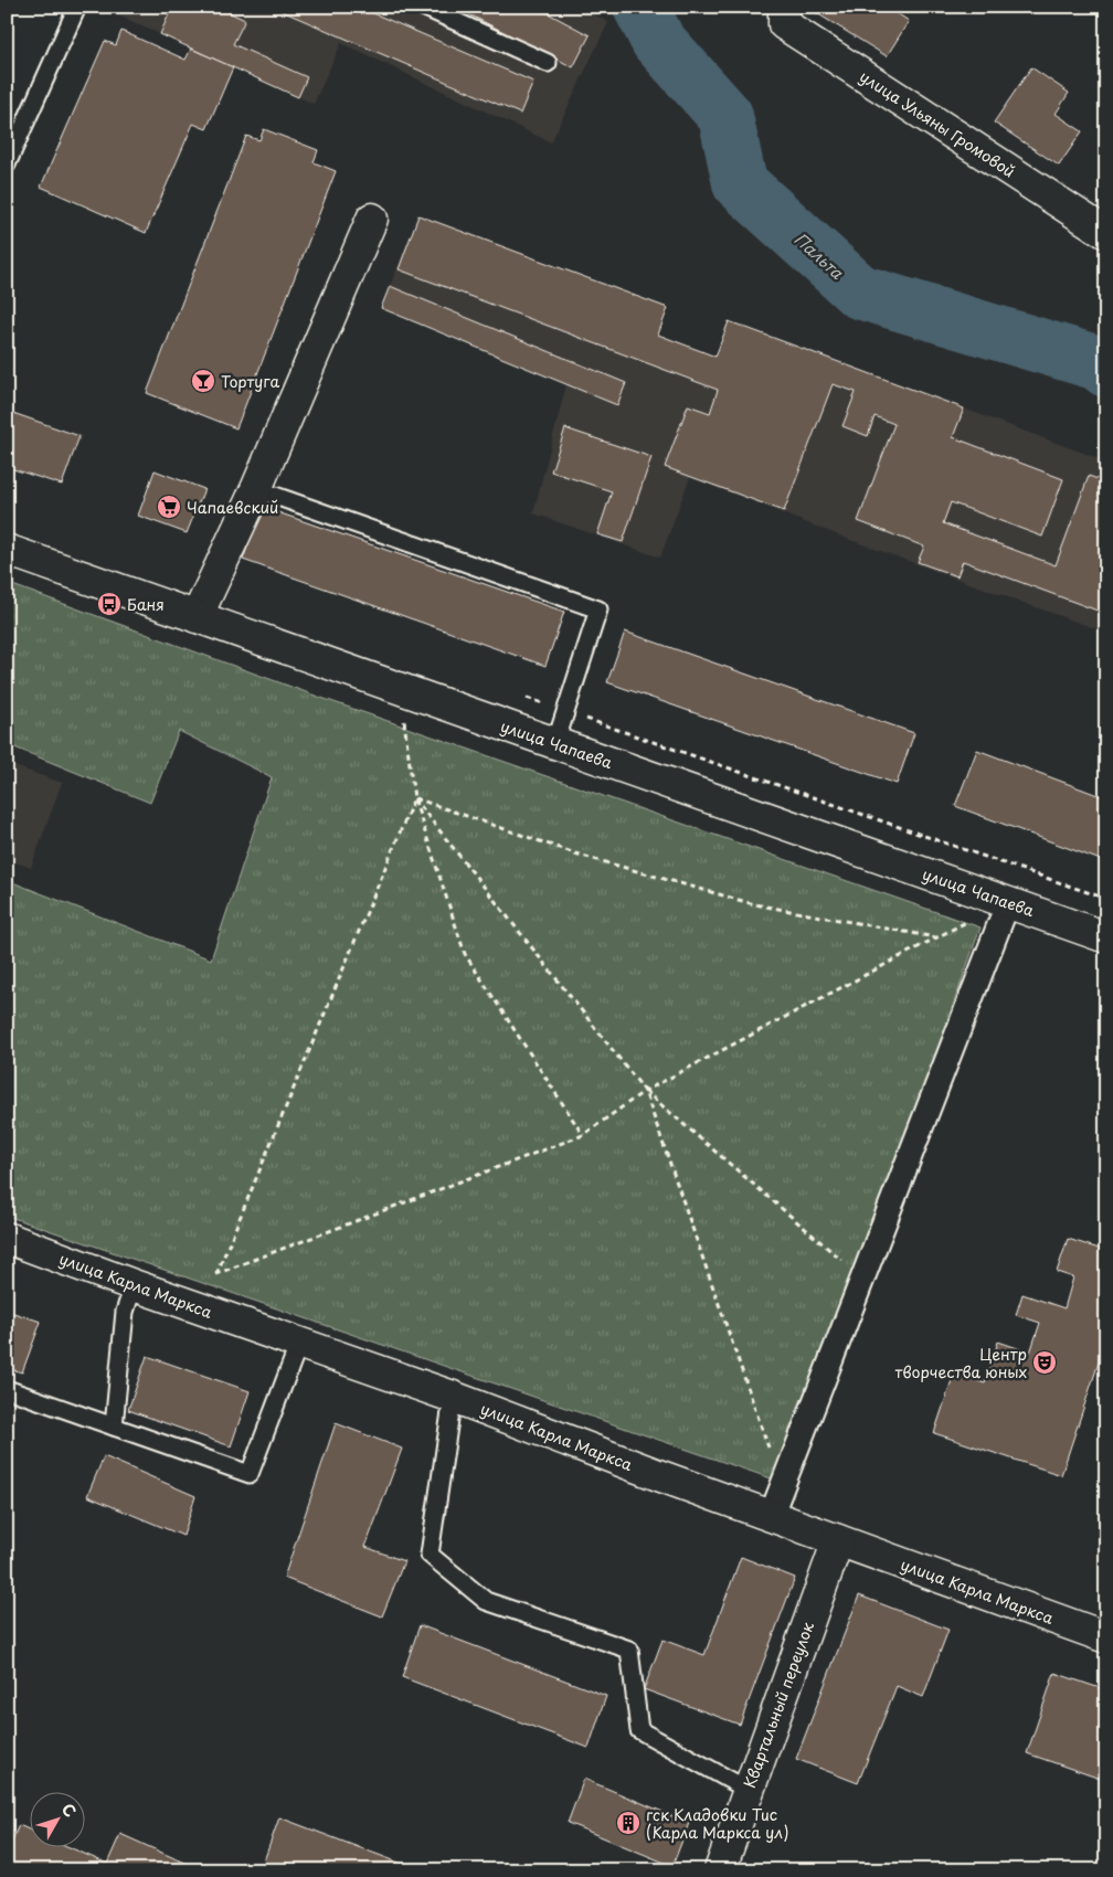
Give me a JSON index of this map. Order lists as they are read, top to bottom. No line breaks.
{"streets":{"street":["улица Ульяны Громовой","улица Чапаева","улица Карла Маркса","Квартальный переулок"]},"crossings":[["улица Карла Маркса","Квартальный переулок"]],"water":["Пальта"],"places":{"bar":["Тортуга"],"supermarket":["Чапаевский"],"bus stop":["Баня"],"theatre":["Центр творчества юных"],"building":["гск Кладовки Тис (Карла Маркса ул)"]},"north":"top right"}
